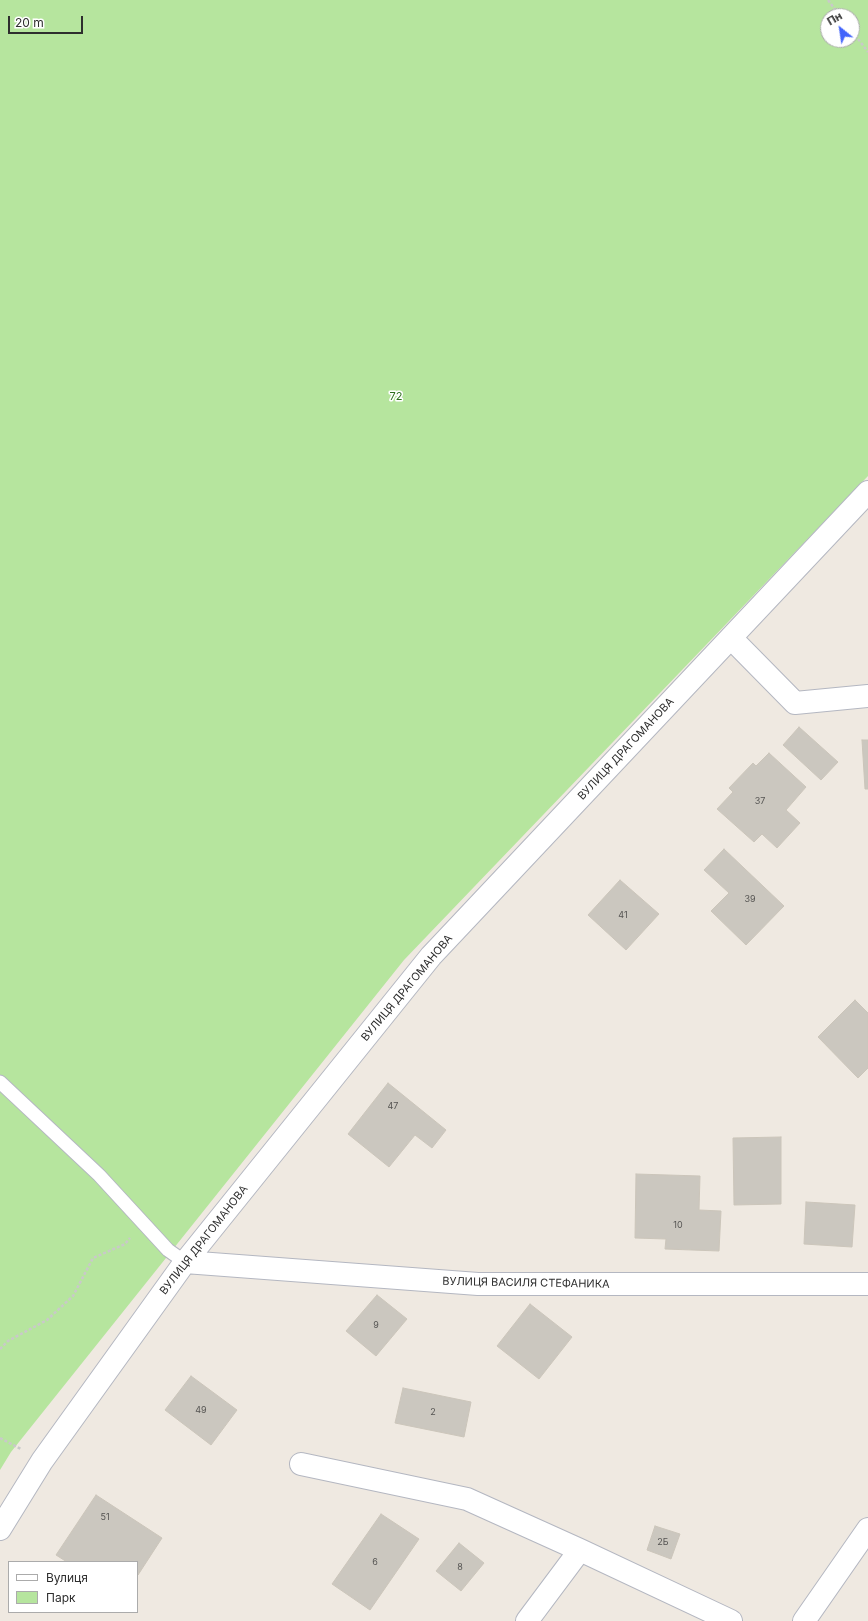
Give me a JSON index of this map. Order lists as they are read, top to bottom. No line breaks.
{"streets":{"street":["ВУЛИЦЯ ДРАГОМАНОВА","ВУЛИЦЯ ВАСИЛЯ СТЕФАНИКА"]},"crossings":[["ВУЛИЦЯ ДРАГОМАНОВА","ВУЛИЦЯ ВАСИЛЯ СТЕФАНИКА"]],"parks":["72"],"house_numbers":["37","39","41","47","10","9","49","2","51","2Б","6","8"],"legend":["Вулиця","Парк"],"scale_bar":"20 m","north":"top left"}
